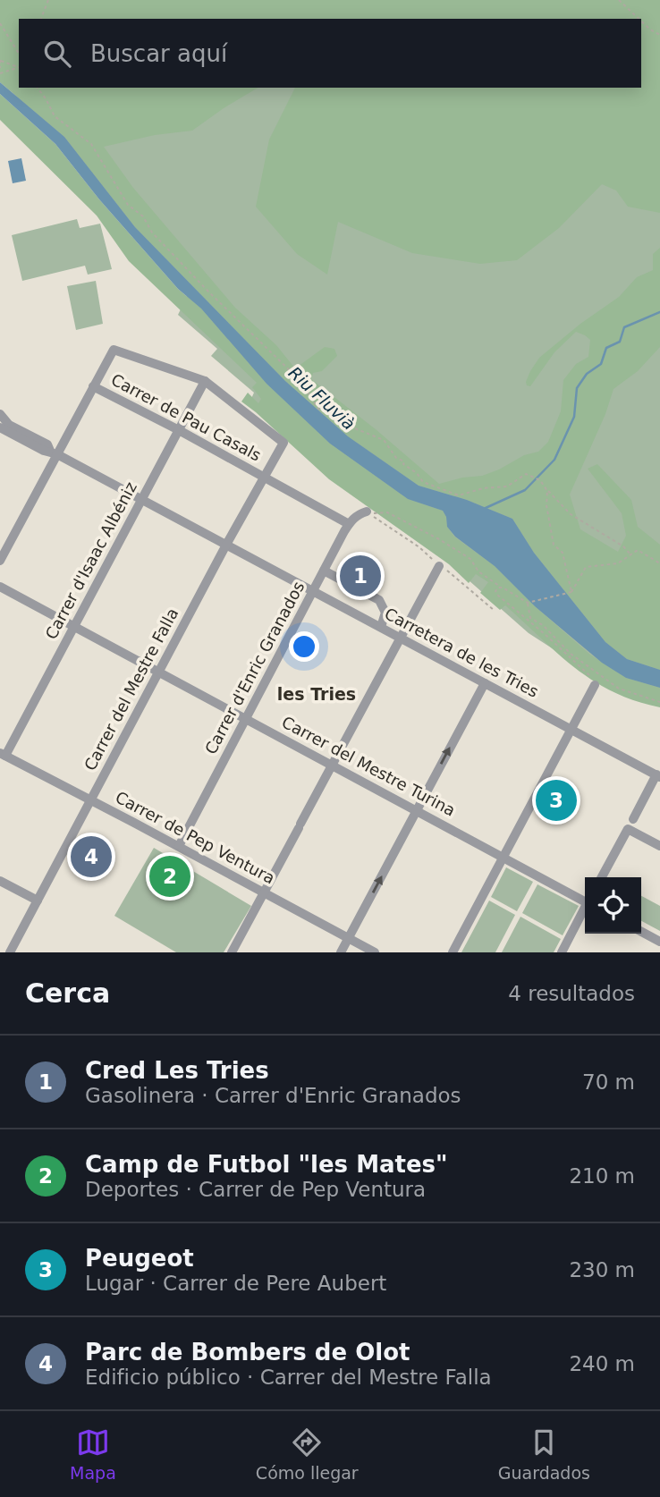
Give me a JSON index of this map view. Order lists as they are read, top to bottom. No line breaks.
{"streets":{"street":["Carrer de Pau Casals","Carrer d'Isaac Albéniz","Carretera de les Tries","Carrer d'Enric Granados","Carrer del Mestre Falla","Carrer del Mestre Turina","Carrer de Pep Ventura"]},"crossings":[["Carrer de Pau Casals","Carrer d'Isaac Albéniz"],["Carrer de Pau Casals","Carrer d'Enric Granados"],["Carrer de Pau Casals","Carrer del Mestre Falla"],["Carrer d'Isaac Albéniz","Carretera de les Tries"],["Carrer d'Isaac Albéniz","Carrer del Mestre Falla"],["Carrer d'Isaac Albéniz","Carrer del Mestre Turina"],["Carrer d'Isaac Albéniz","Carrer de Pep Ventura"],["Carretera de les Tries","Carrer d'Enric Granados"],["Carretera de les Tries","Carrer del Mestre Falla"],["Carrer d'Enric Granados","Carrer del Mestre Turina"],["Carrer d'Enric Granados","Carrer de Pep Ventura"],["Carrer del Mestre Falla","Carrer del Mestre Turina"],["Carrer del Mestre Falla","Carrer de Pep Ventura"]],"districts":["les Tries"],"water":["Riu Fluvià"],"page":{"search":"Buscar aquí","pins":["1","3","4","2"],"heading":["Cerca","4 resultados"],"list":[{"mark":"1","name":"Cred Les Tries","note":"Gasolinera · Carrer d'Enric Granados","value":"70 m"},{"mark":"2","name":"Camp de Futbol \"les Mates\"","note":"Deportes · Carrer de Pep Ventura","value":"210 m"},{"mark":"3","name":"Peugeot","note":"Lugar · Carrer de Pere Aubert","value":"230 m"},{"mark":"4","name":"Parc de Bombers de Olot","note":"Edificio público · Carrer del Mestre Falla","value":"240 m"}],"nav":["Mapa","Cómo llegar","Guardados"]}}
